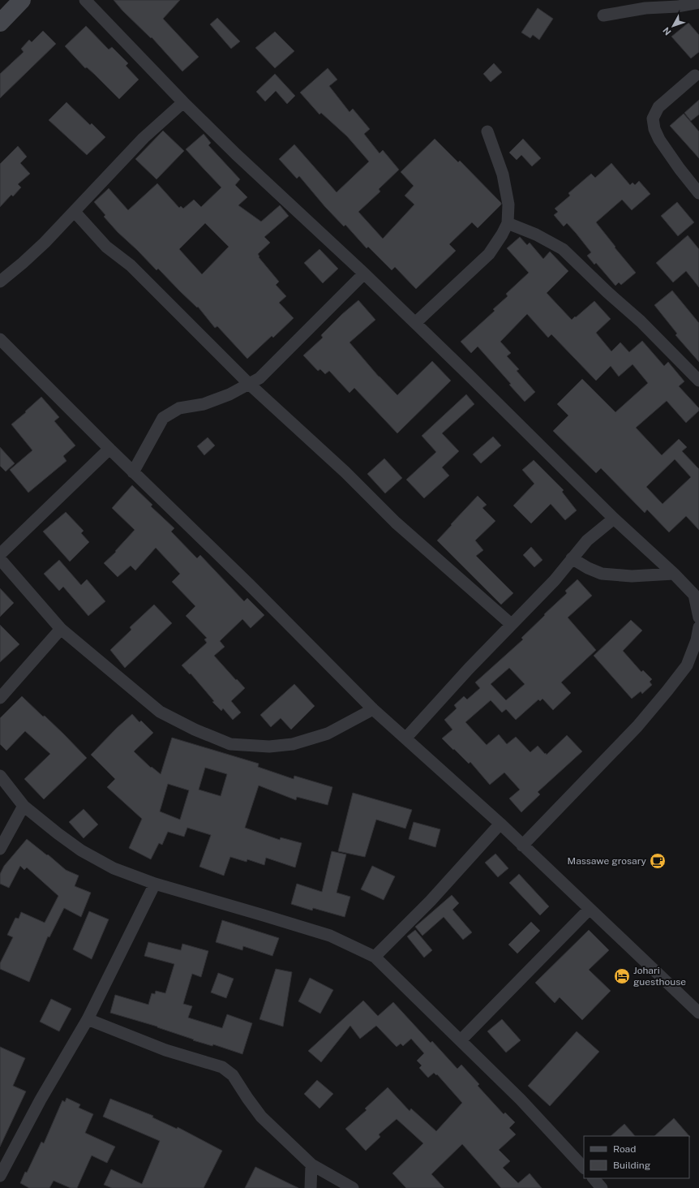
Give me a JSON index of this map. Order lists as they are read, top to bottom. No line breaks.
{"places":{"cafe":["Massawe grosary"],"hotel":["Johari guesthouse"]},"legend":["Road","Building"],"north":"bottom left"}
